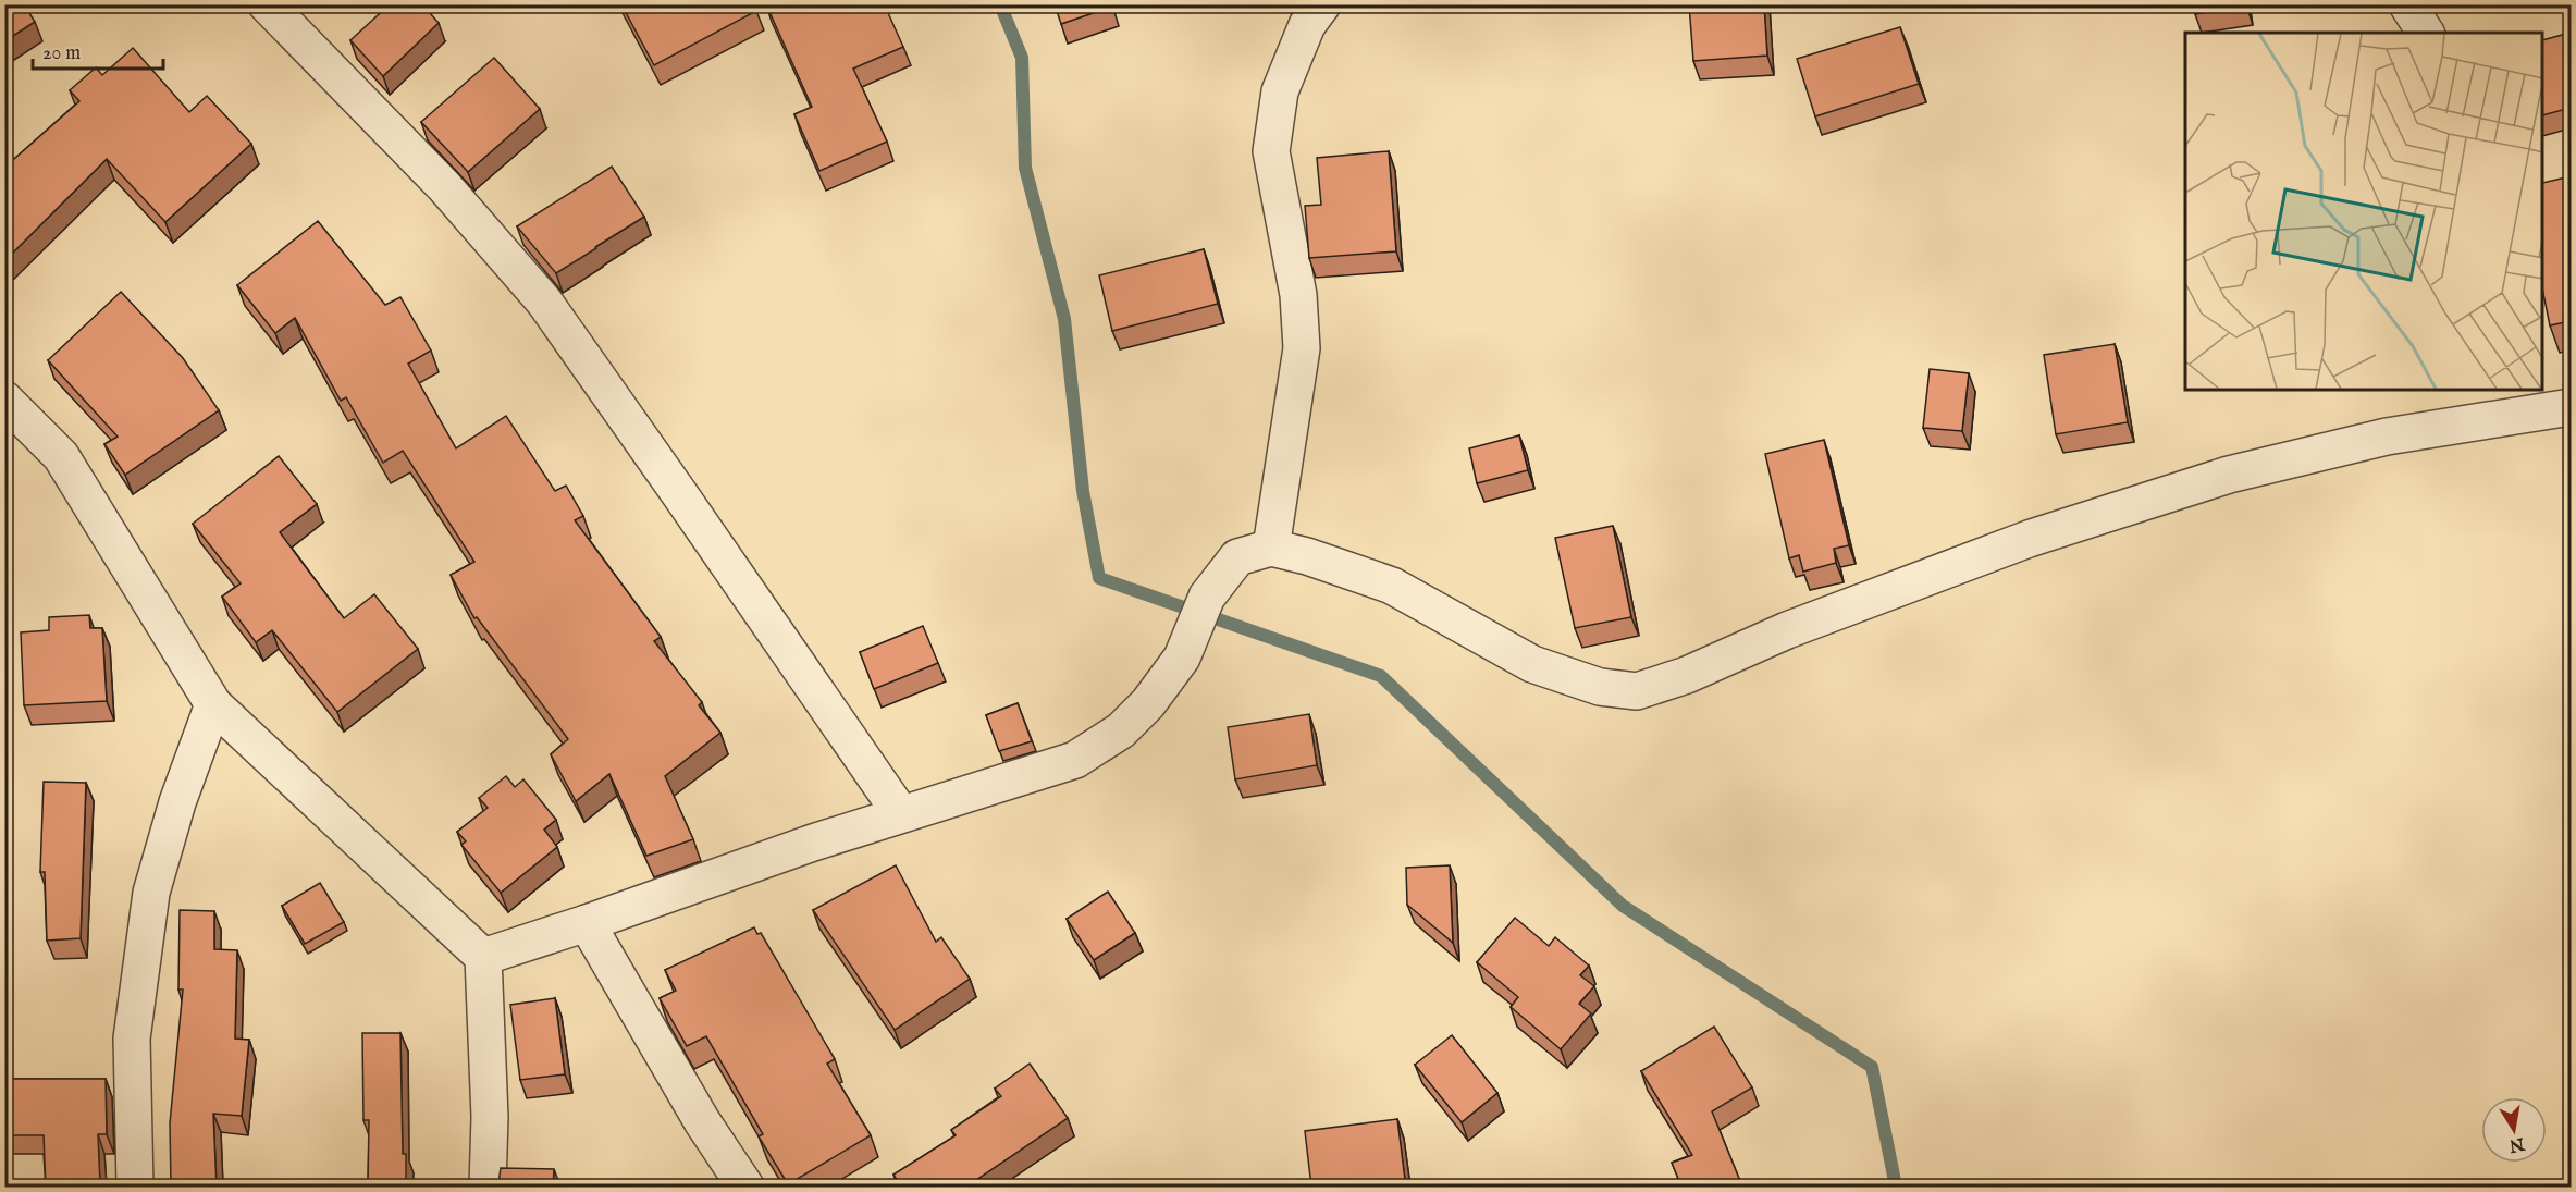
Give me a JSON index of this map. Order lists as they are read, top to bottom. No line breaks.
{"scale_bar":"20 m","north":"bottom"}
